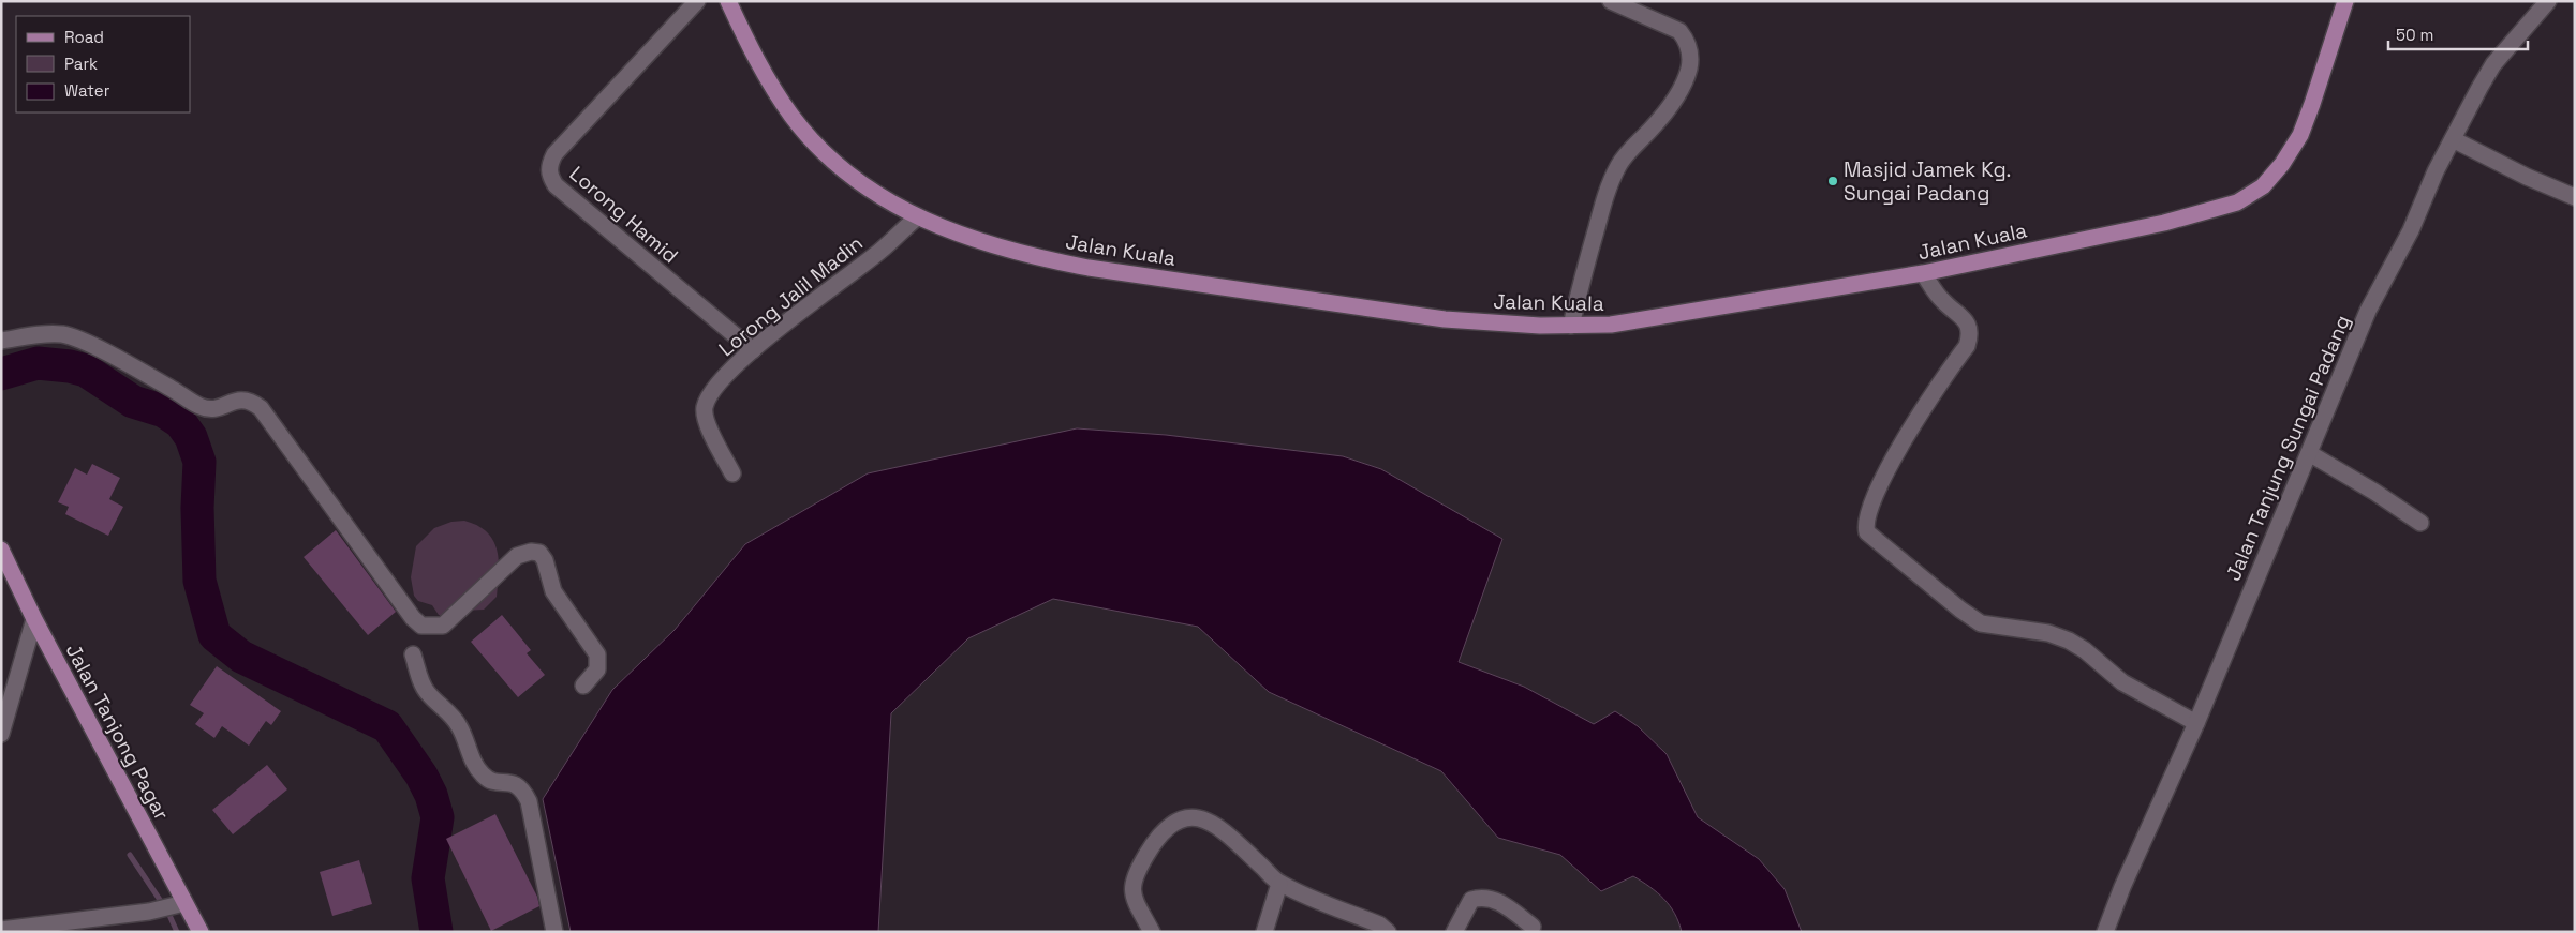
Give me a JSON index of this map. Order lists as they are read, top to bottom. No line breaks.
{"streets":{"main road":["Jalan Kuala","Jalan Tanjong Pagar"],"street":["Lorong Hamid","Lorong Jalil Madin","Jalan Tanjung Sungai Padang"]},"crossings":[["Lorong Hamid","Lorong Jalil Madin"],["Jalan Kuala","Lorong Jalil Madin"]],"places":["Masjid Jamek Kg. Sungai Padang"],"legend":["Road","Park","Water"],"scale_bar":"50 m"}
